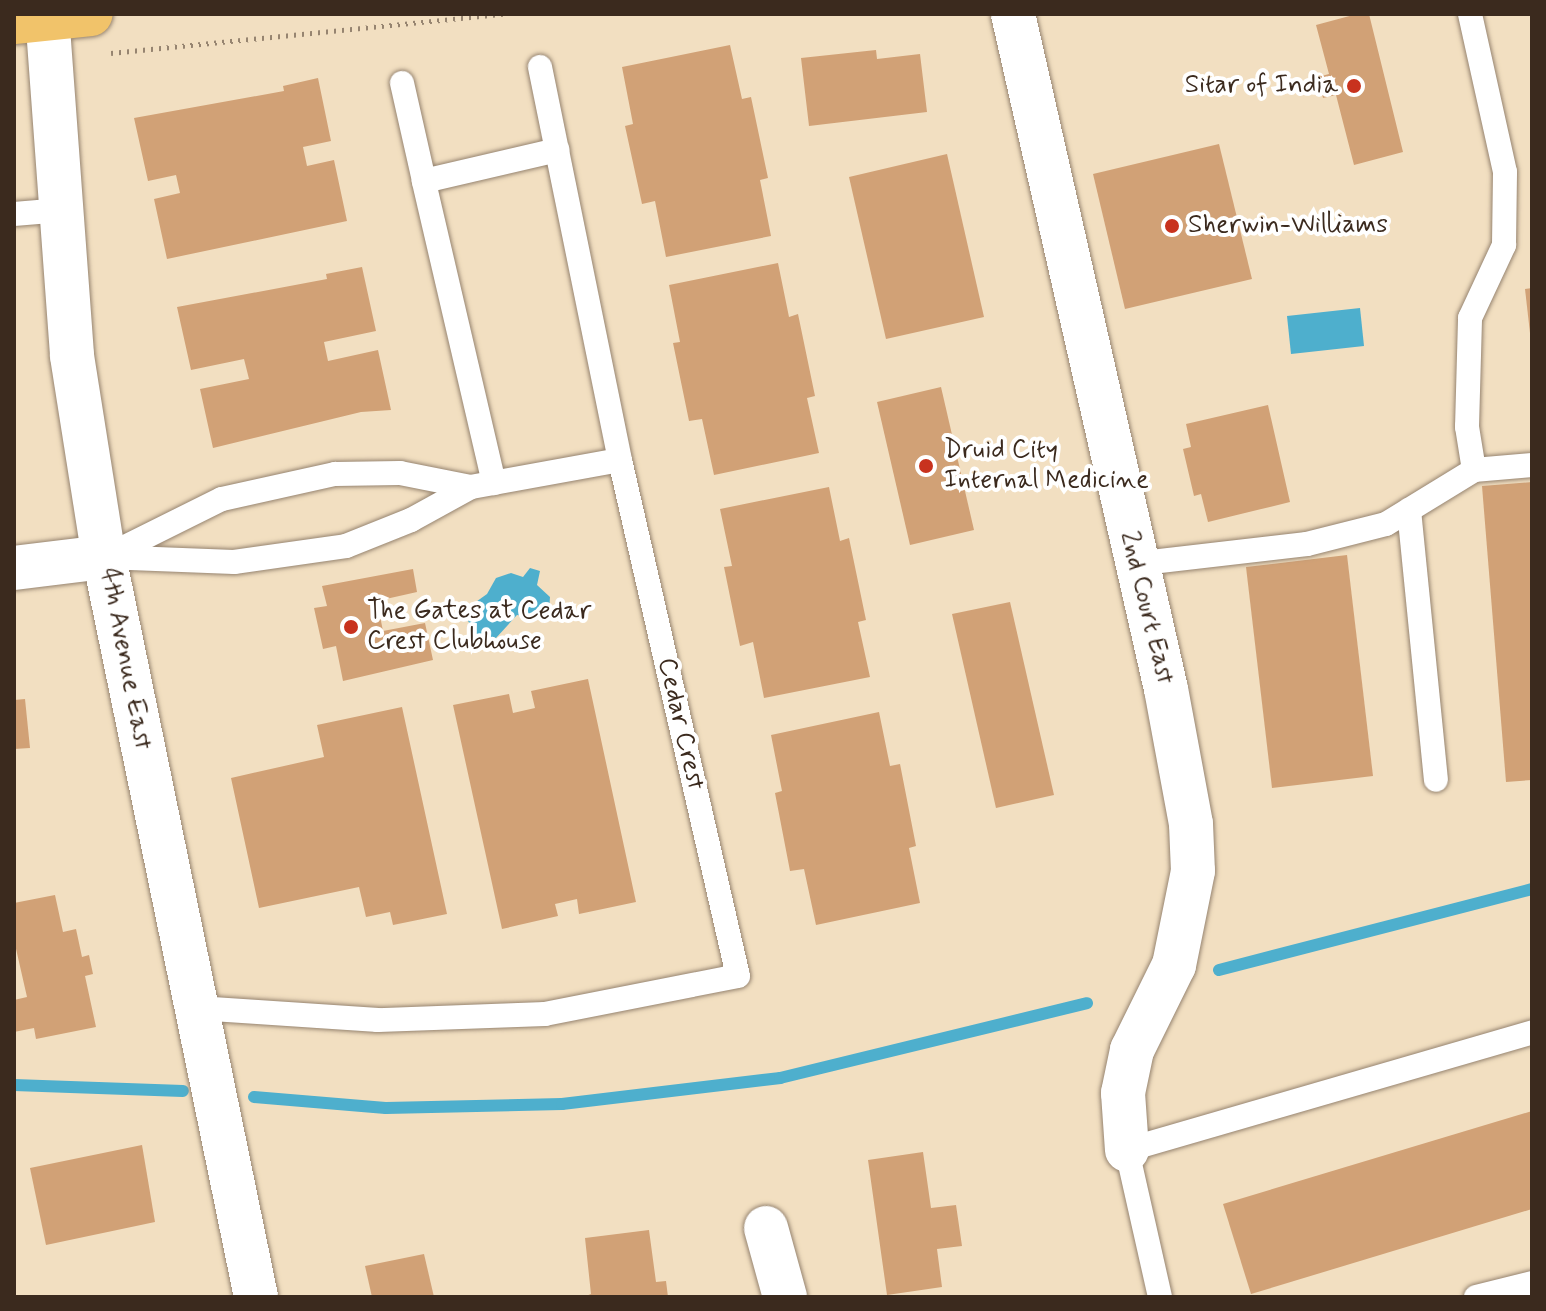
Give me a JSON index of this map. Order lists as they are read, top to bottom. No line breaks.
{"streets":{"street":["2nd Court East","4th Avenue East"],"lane":["Cedar Crest"]},"crossings":[["4th Avenue East","Cedar Crest"]],"places":["Sitar of India","Sherwin-Williams","Druid City Internal Medicine","The Gates at Cedar Crest Clubhouse"]}
